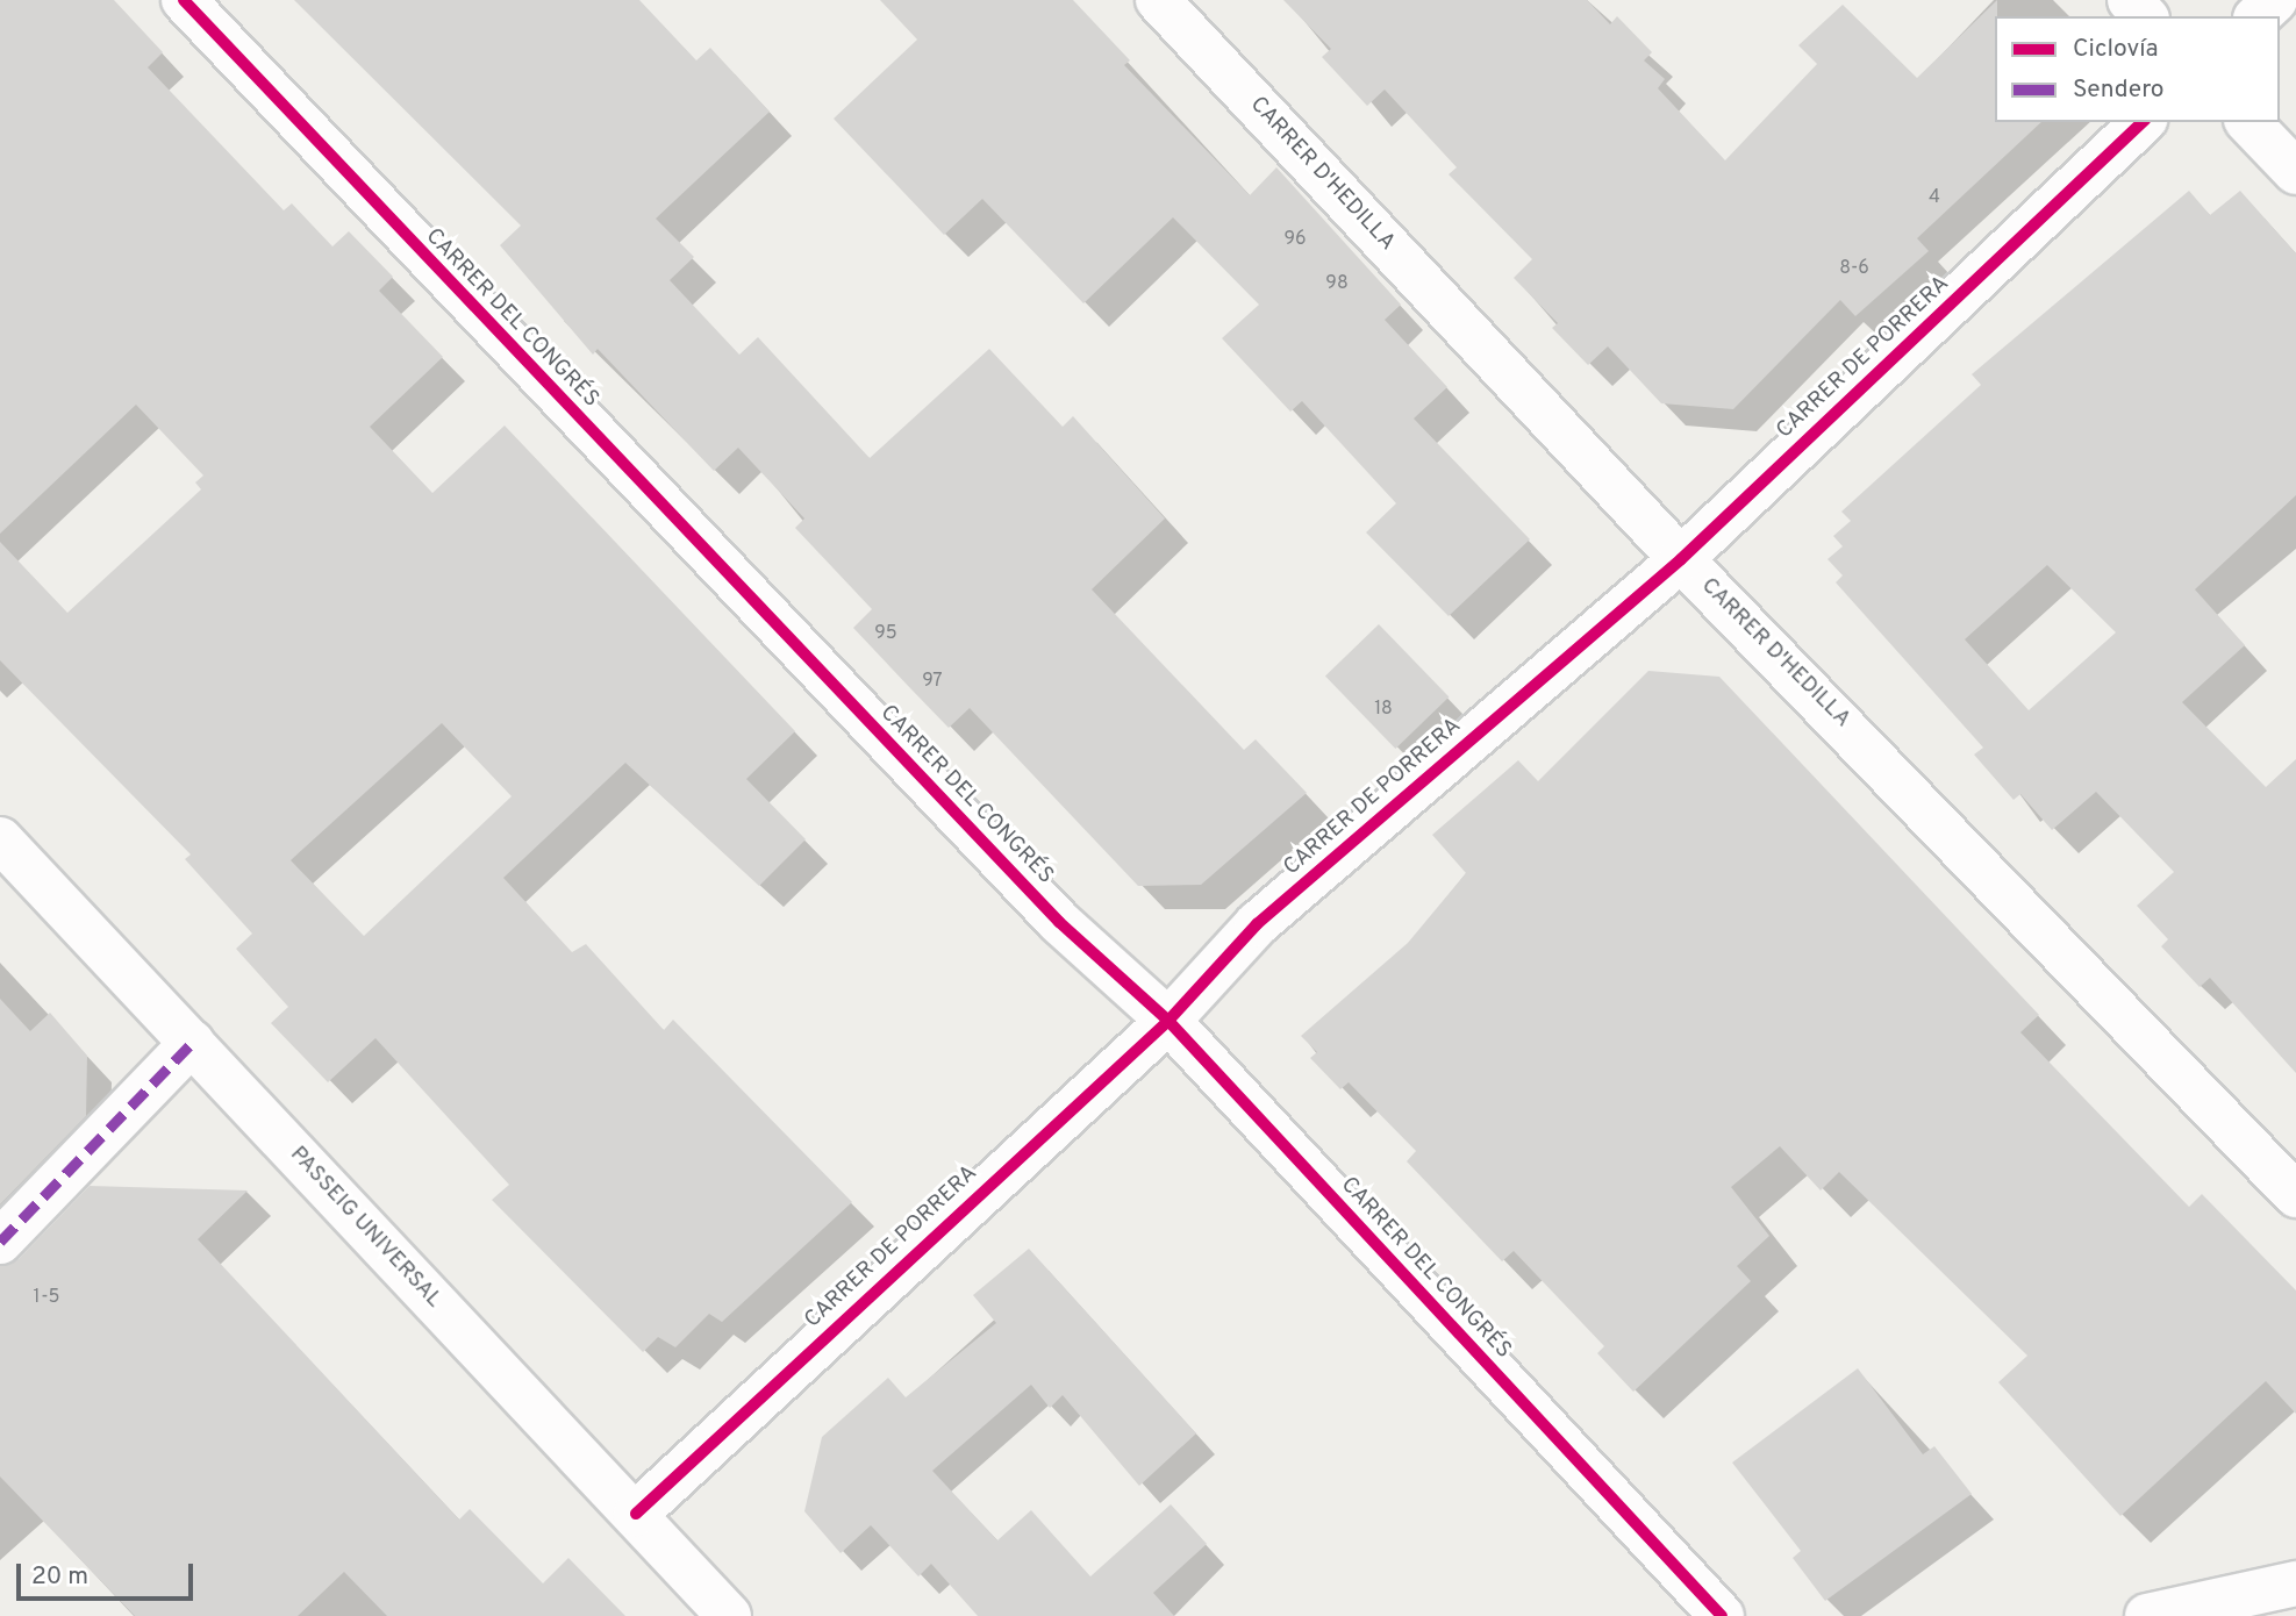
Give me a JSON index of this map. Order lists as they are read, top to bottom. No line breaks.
{"streets":{"street":["CARRER D'HEDILLA","CARRER DEL CONGRÉS","CARRER DE PORRERA","PASSEIG UNIVERSAL"]},"crossings":[["CARRER D'HEDILLA","CARRER DE PORRERA"],["CARRER DEL CONGRÉS","CARRER DE PORRERA"],["CARRER DE PORRERA","PASSEIG UNIVERSAL"]],"house_numbers":["4","96","8-6","98","95","97","18","1-5"],"legend":["Ciclovía","Sendero"],"scale_bar":"20 m"}
